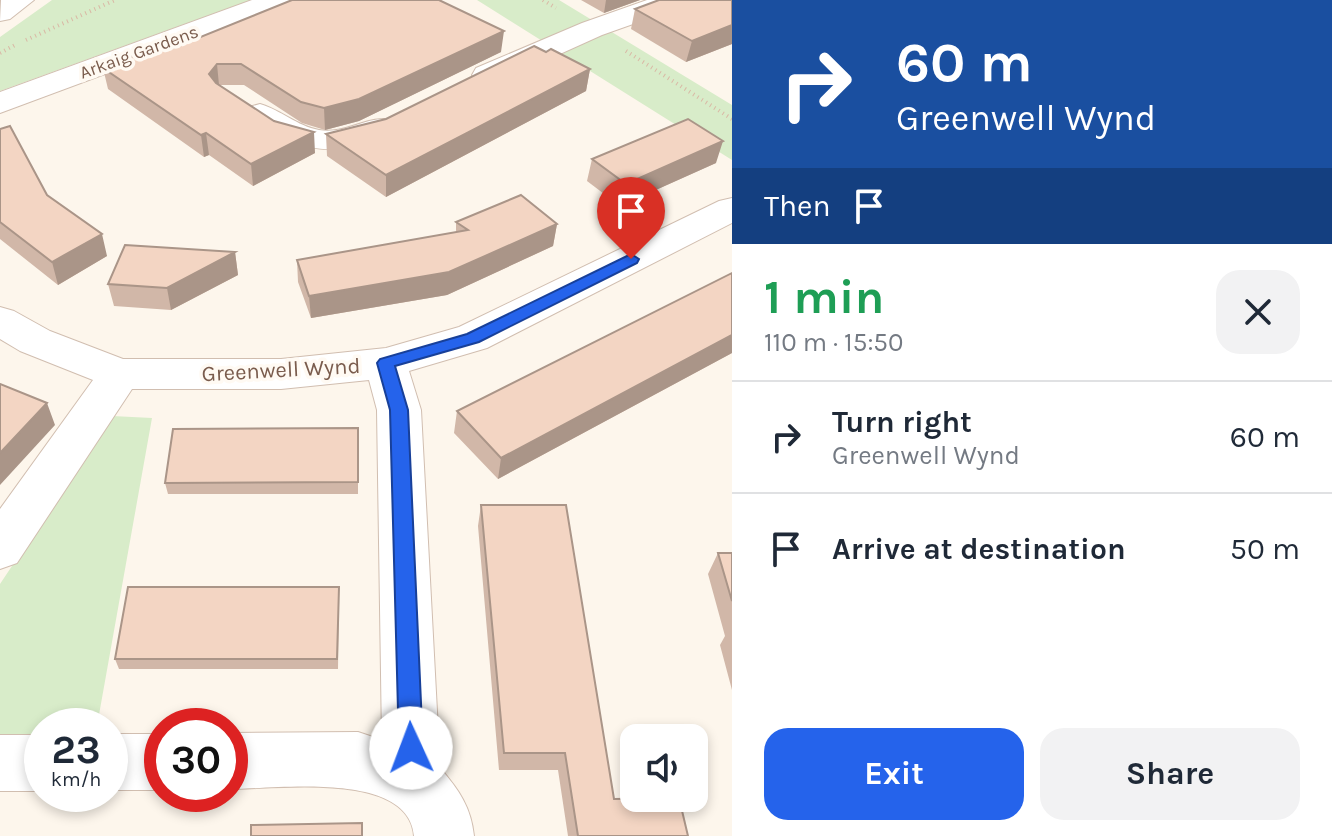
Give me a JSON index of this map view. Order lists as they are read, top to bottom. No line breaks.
{"streets":{"street":["Arkaig Gardens","Greenwell Wynd"]},"page":{"turn":["60 m","Greenwell Wynd"],"then":"Then","heading":["1 min","110 m · 15:50"],"list":[{"name":"Turn right","note":"Greenwell Wynd","value":"60 m"},{"name":"Arrive at destination","value":"50 m"}],"speed":"23 km/h","limit":"30","buttons":["Exit","Share"]}}
